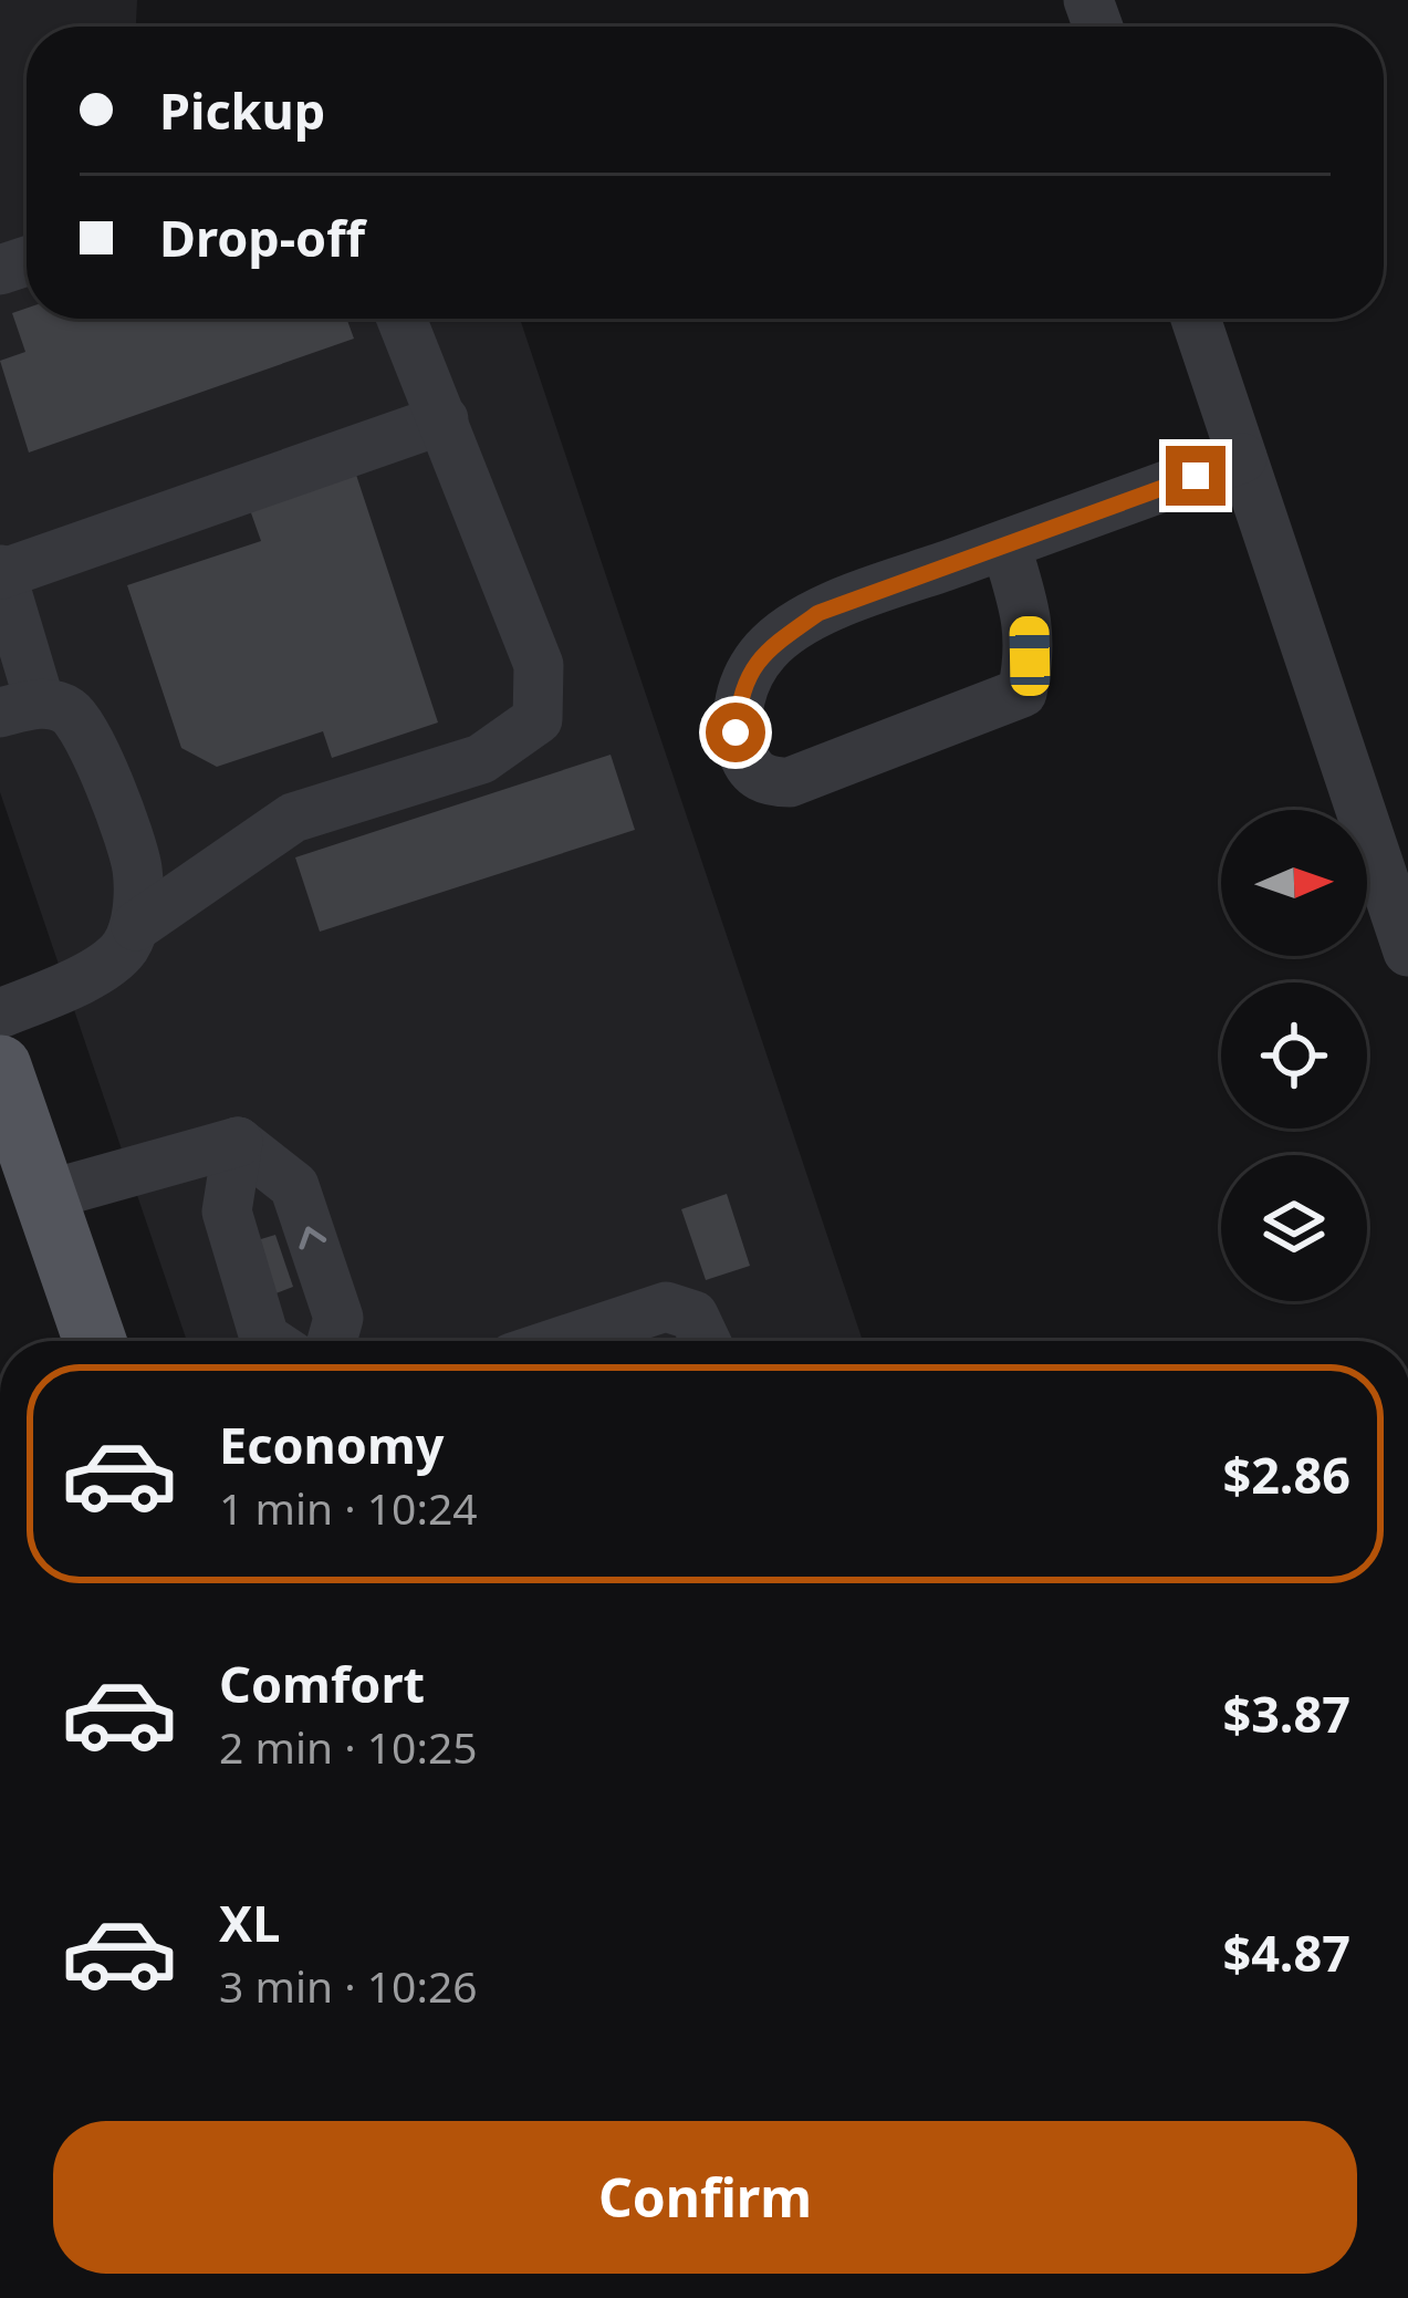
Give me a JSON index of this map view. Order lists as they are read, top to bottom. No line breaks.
{"north":"right","page":{"banner":["Pickup","Drop-off"],"list":[{"name":"Economy","note":"1 min · 10:24","value":"$2.86"},{"name":"Comfort","note":"2 min · 10:25","value":"$3.87"},{"name":"XL","note":"3 min · 10:26","value":"$4.87"}],"buttons":"Confirm"}}
